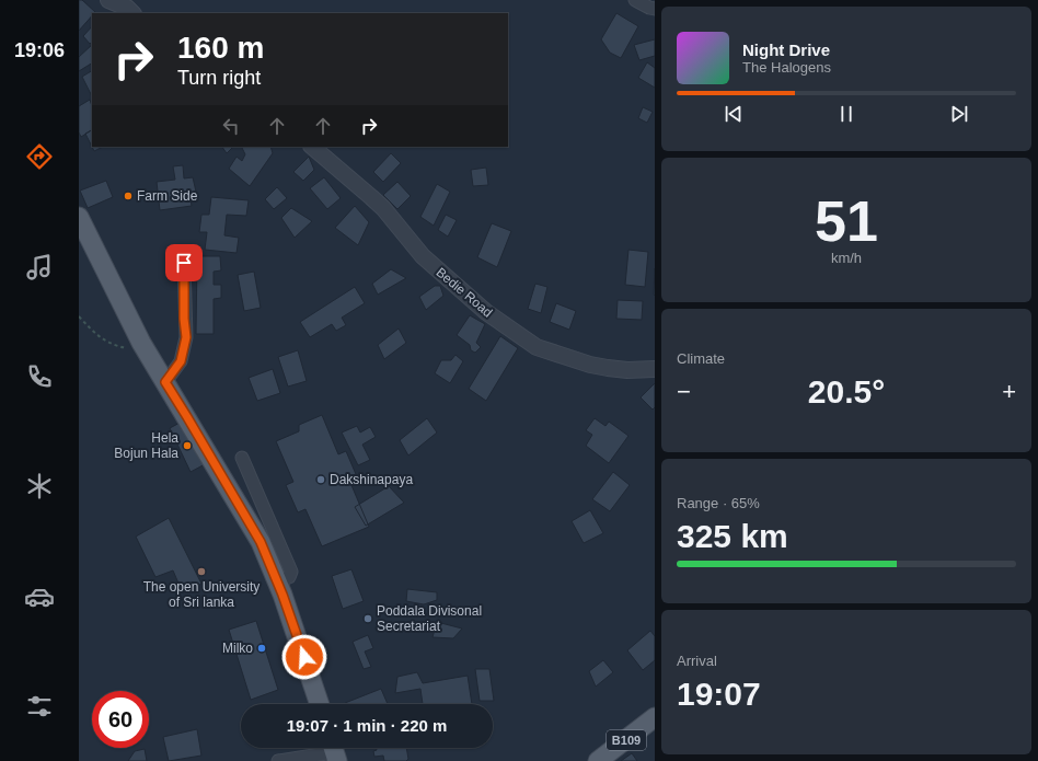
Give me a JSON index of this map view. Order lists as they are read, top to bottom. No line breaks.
{"streets":{"main road":["B109"],"street":["Bedie Road"]},"places":["Farm Side","Hela Bojun Hala","Dakshinapaya","The open University of Sri lanka","Poddala Divisonal Secretariat","Milko"],"page":{"tabs":"19:06","turn":["160 m","Turn right"],"song":["Night Drive","The Halogens"],"tile":[["51","km/h"],"Climate",["Range · 65%","325 km"],["Arrival","19:07"]],"heat":["−","20.5°","+"],"limit":"60","trip":"19:07 · 1 min · 220 m"}}
